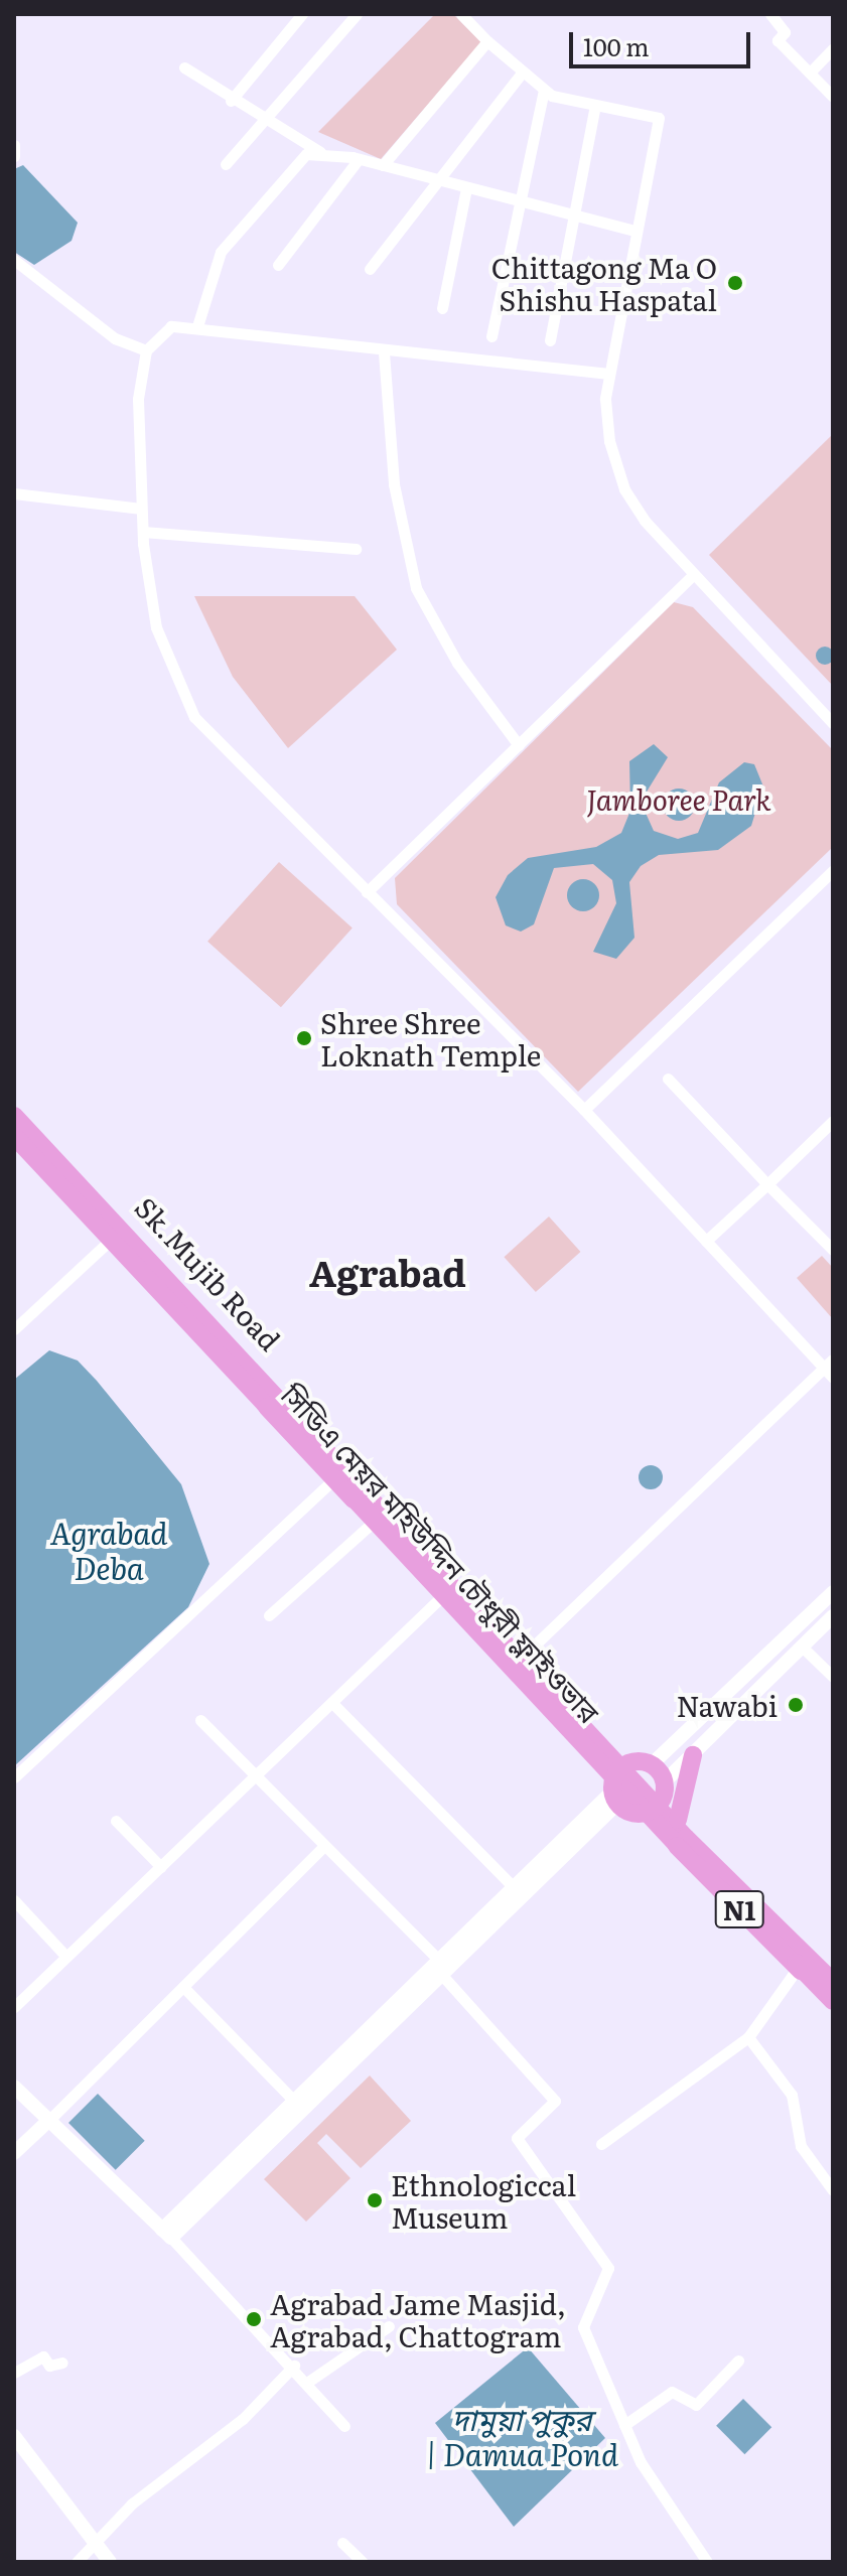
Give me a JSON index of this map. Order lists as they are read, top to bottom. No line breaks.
{"streets":{"highway":["Sk.Mujib Road","সিডিএ মেয়র মহিউদ্দিন চৌধুরী ফ্লাইওভার","N1"]},"crossings":[["Sk.Mujib Road","N1"],["সিডিএ মেয়র মহিউদ্দিন চৌধুরী ফ্লাইওভার","N1"]],"districts":["Agrabad"],"water":["Agrabad Deba","দামুয়া পুকুর | Damua Pond"],"parks":["Jamboree Park"],"places":["Chittagong Ma O Shishu Haspatal","Shree Shree Loknath Temple","Nawabi","Ethnologiccal Museum","Agrabad Jame Masjid, Agrabad, Chattogram"],"scale_bar":"100 m"}
